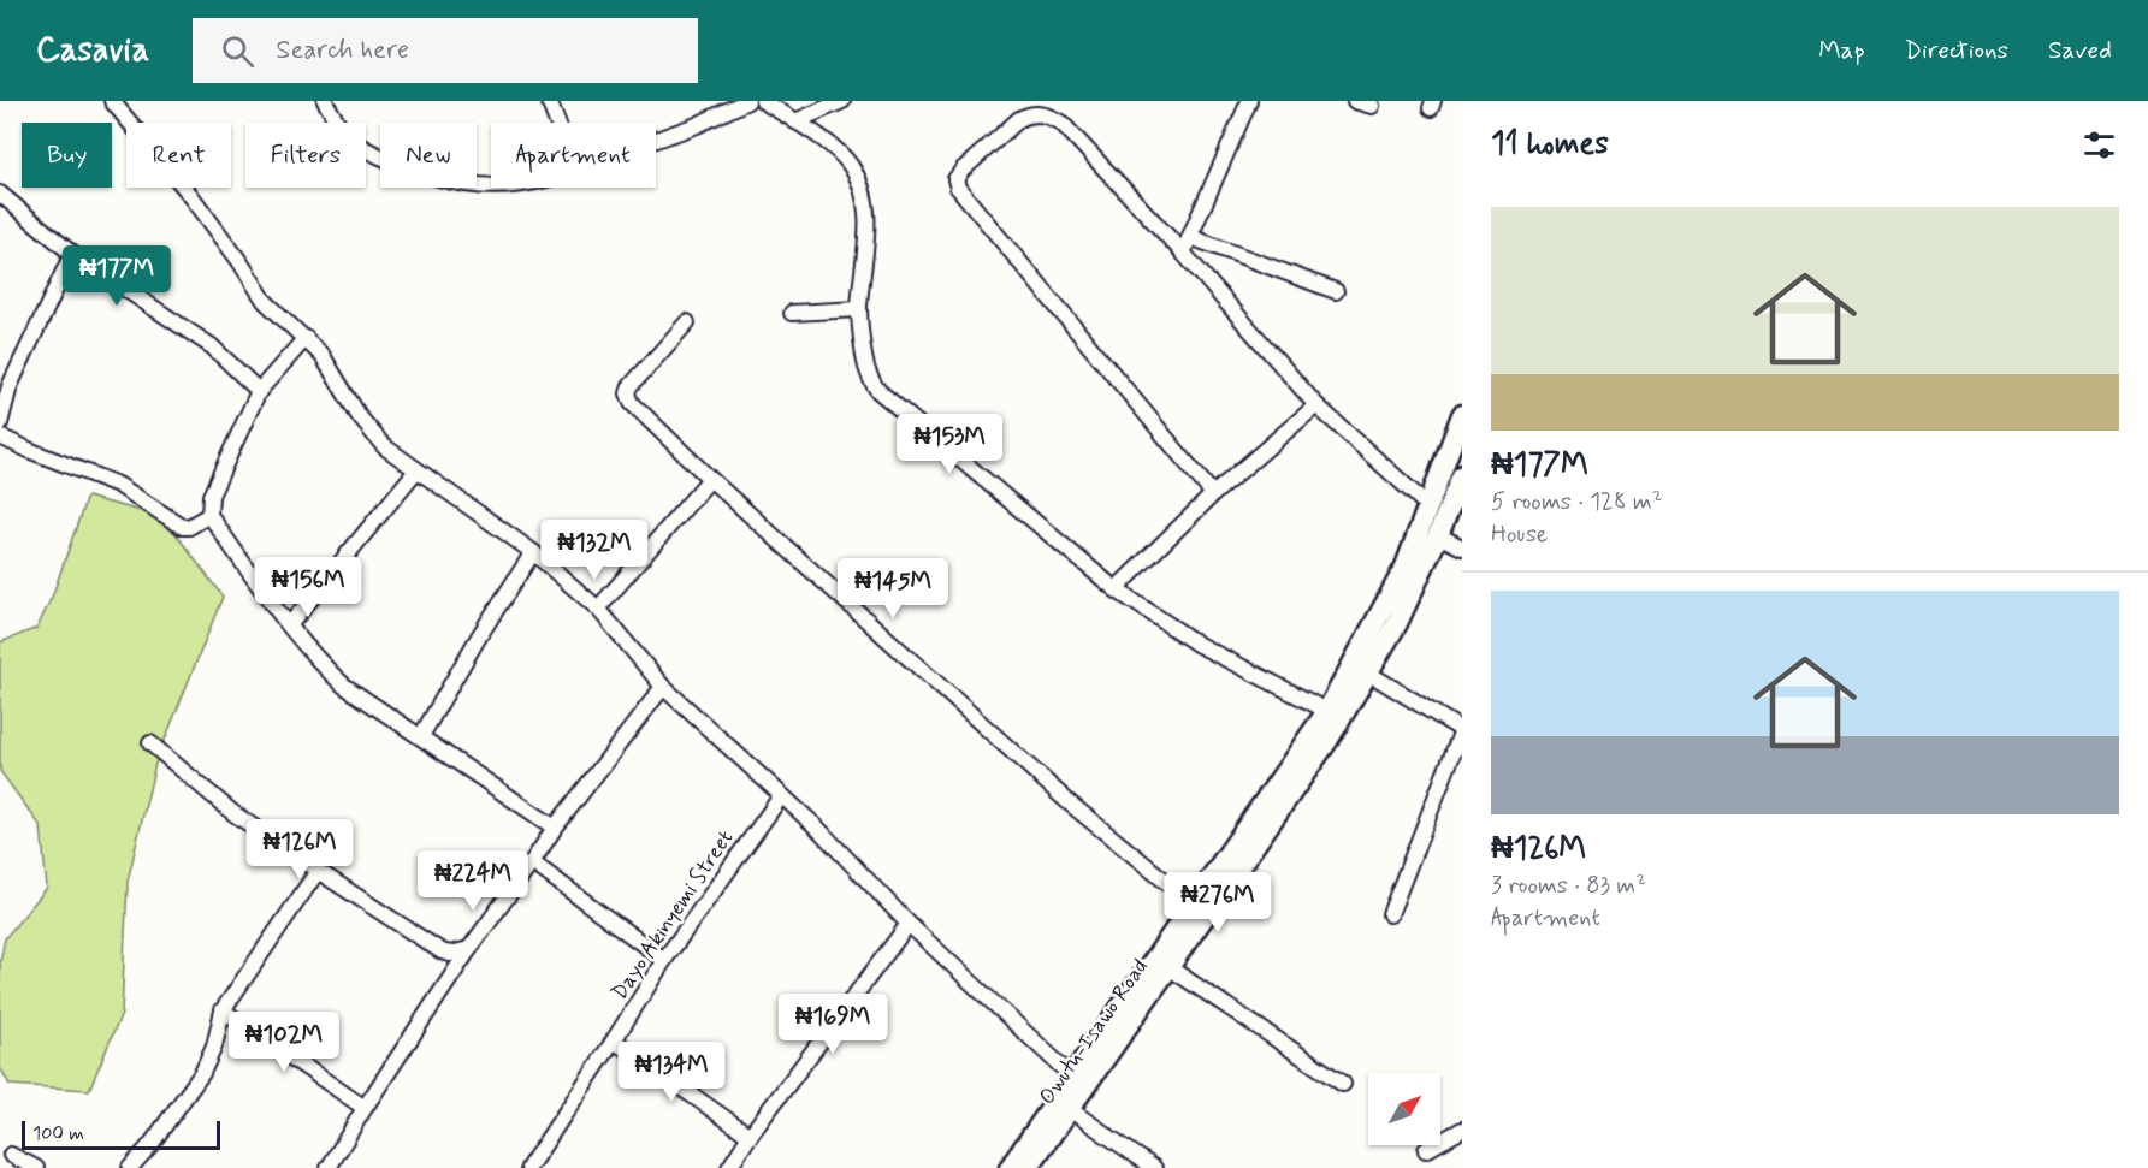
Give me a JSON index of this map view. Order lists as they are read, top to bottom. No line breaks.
{"streets":{"street":["Dayo Akinyemi Street","Owutu-Isawo Road"]},"scale_bar":"100 m","north":"top right","page":{"header":"Casavia","search":"Search here","nav":["Map","Directions","Saved"],"heading":"11 homes","chip":["Buy","Rent","Filters","New","Apartment"],"list":[{"name":"₦177M","note":"5 rooms · 128 m² · House"},{"name":"₦126M","note":"3 rooms · 83 m² · Apartment"}],"price":["₦177M","₦153M","₦132M","₦156M","₦145M","₦126M","₦224M","₦276M","₦169M","₦102M","₦134M"],"scale":"100 m"}}
